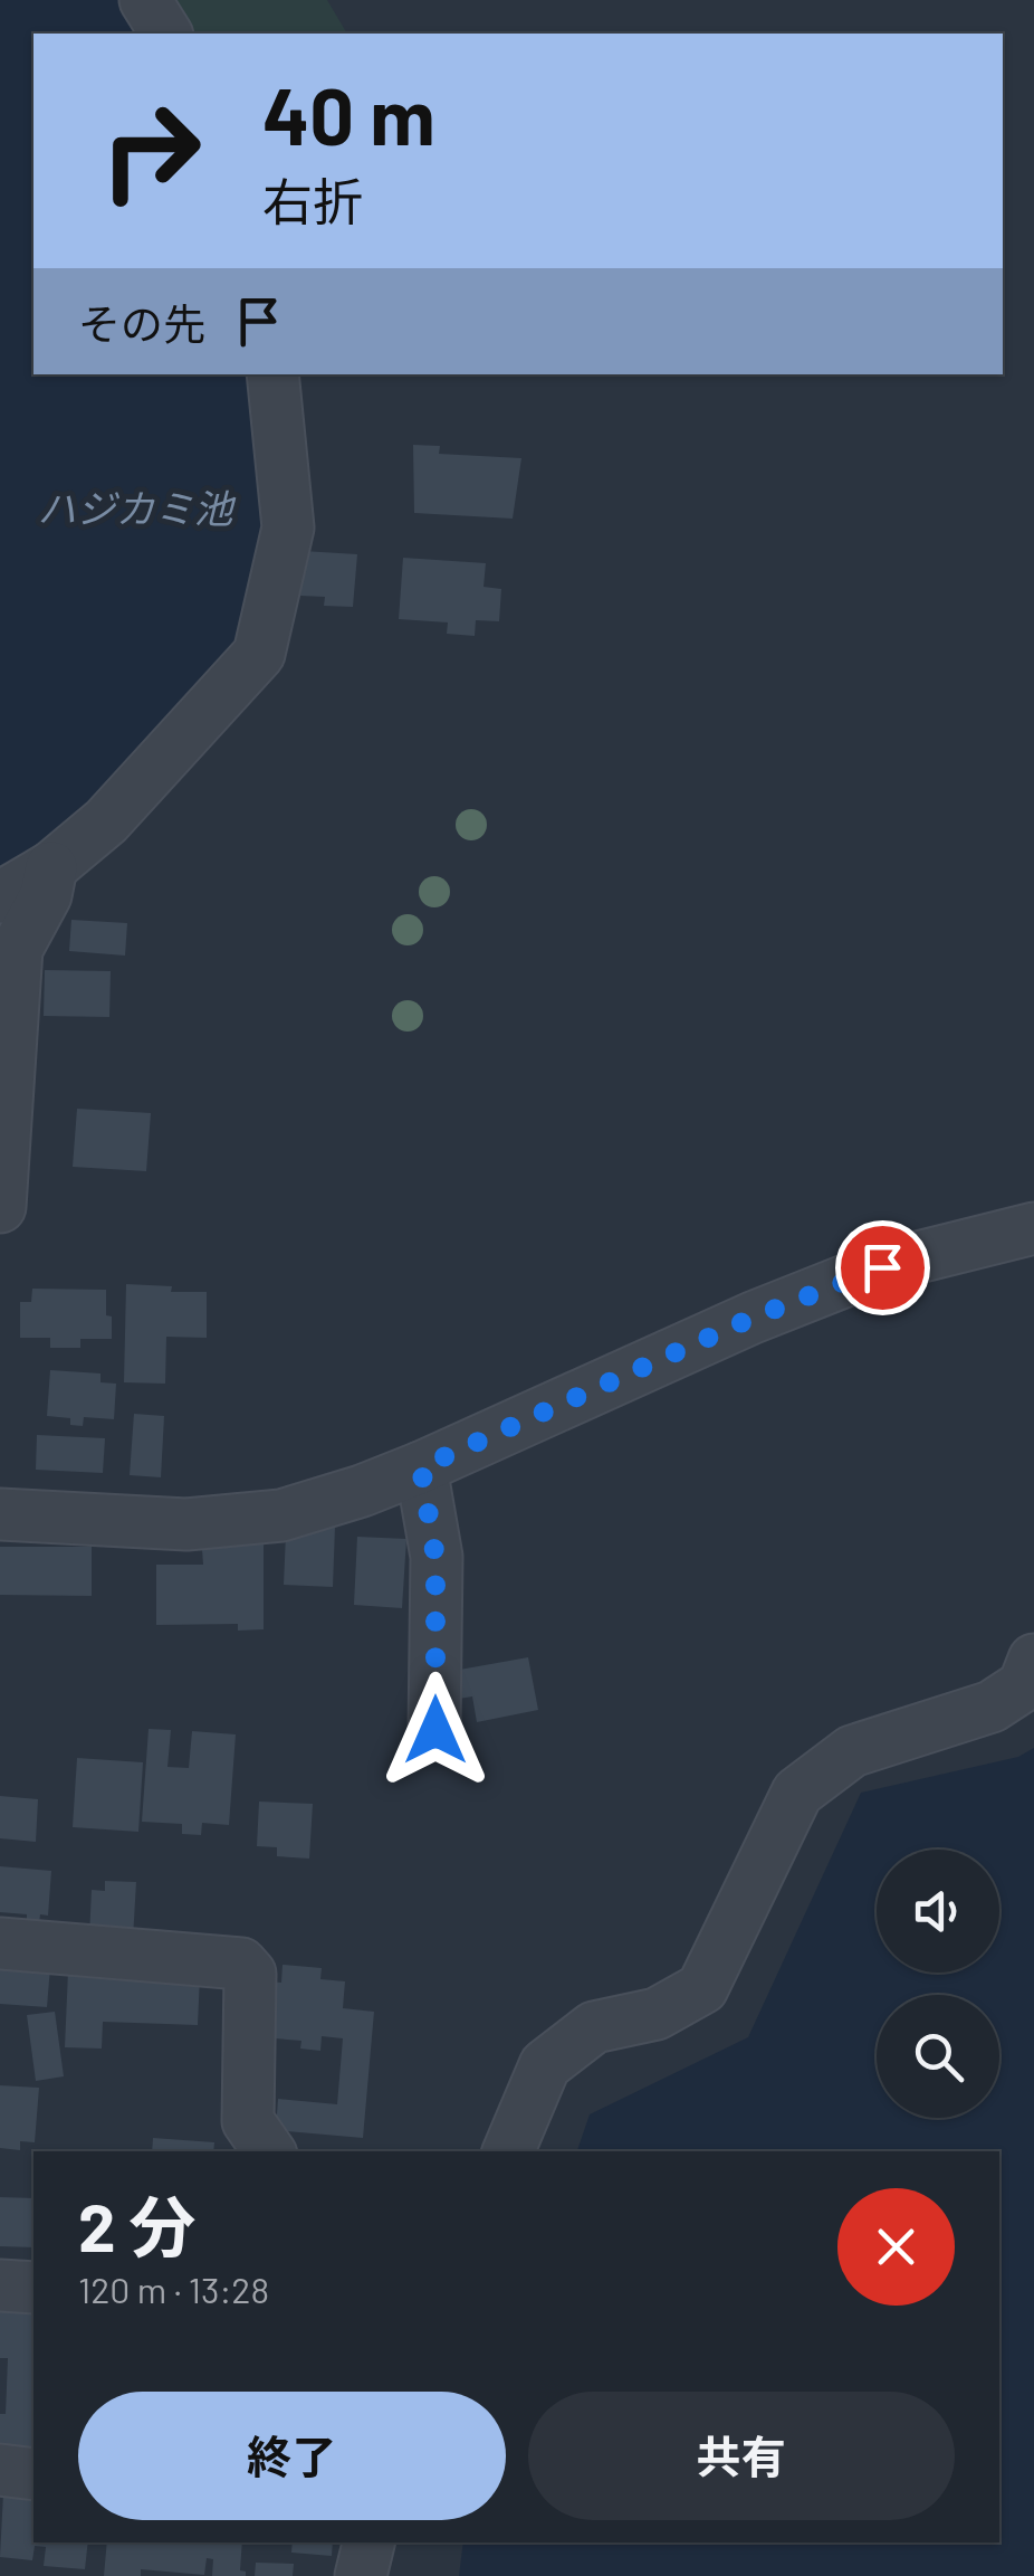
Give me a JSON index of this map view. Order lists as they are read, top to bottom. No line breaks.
{"water":["ハジカミ池"],"page":{"turn":["40 m","右折"],"then":"その先","heading":["2 分","120 m · 13:28"],"buttons":["終了","共有"]}}
